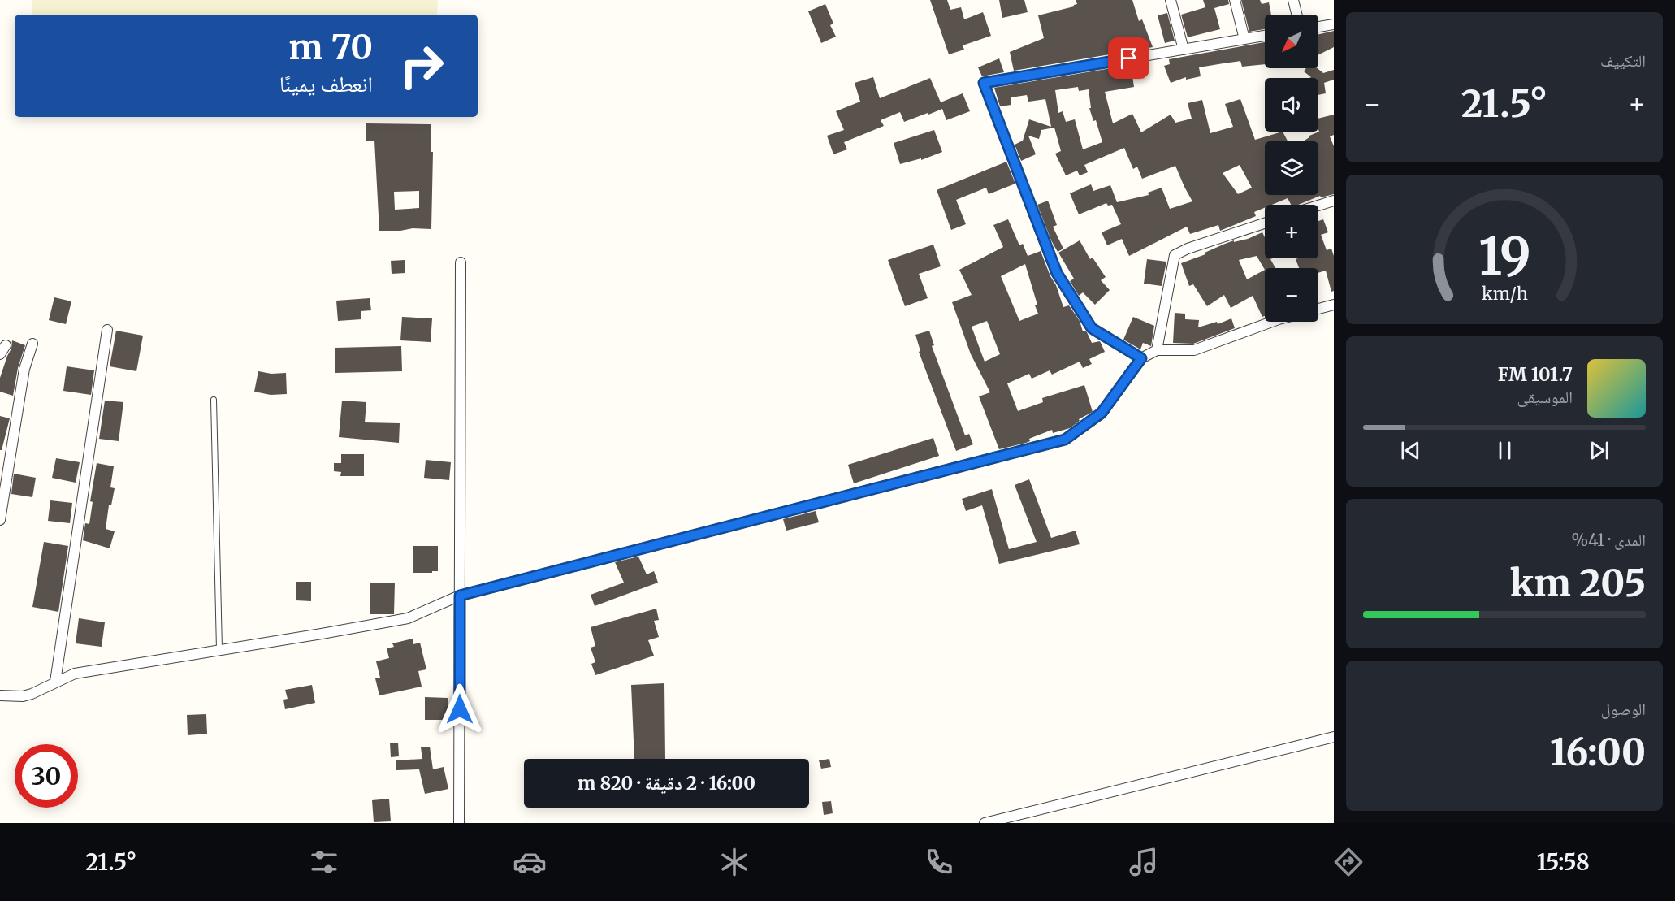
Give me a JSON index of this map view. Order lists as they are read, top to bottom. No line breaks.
{"north":"bottom left","page":{"tile":["التكييف",["المدى · 41%","205 km"],["الوصول","16:00"]],"map_buttons":["+","−"],"turn":["70 m","انعطف يمينًا"],"heat":["−","21.5°","+"],"song":["101.7 FM","الموسيقى"],"limit":"30","trip":"16:00 · 2 دقيقة · 820 m","tabs":["15:58","21.5°"],"gauge":["19","km/h"]}}
